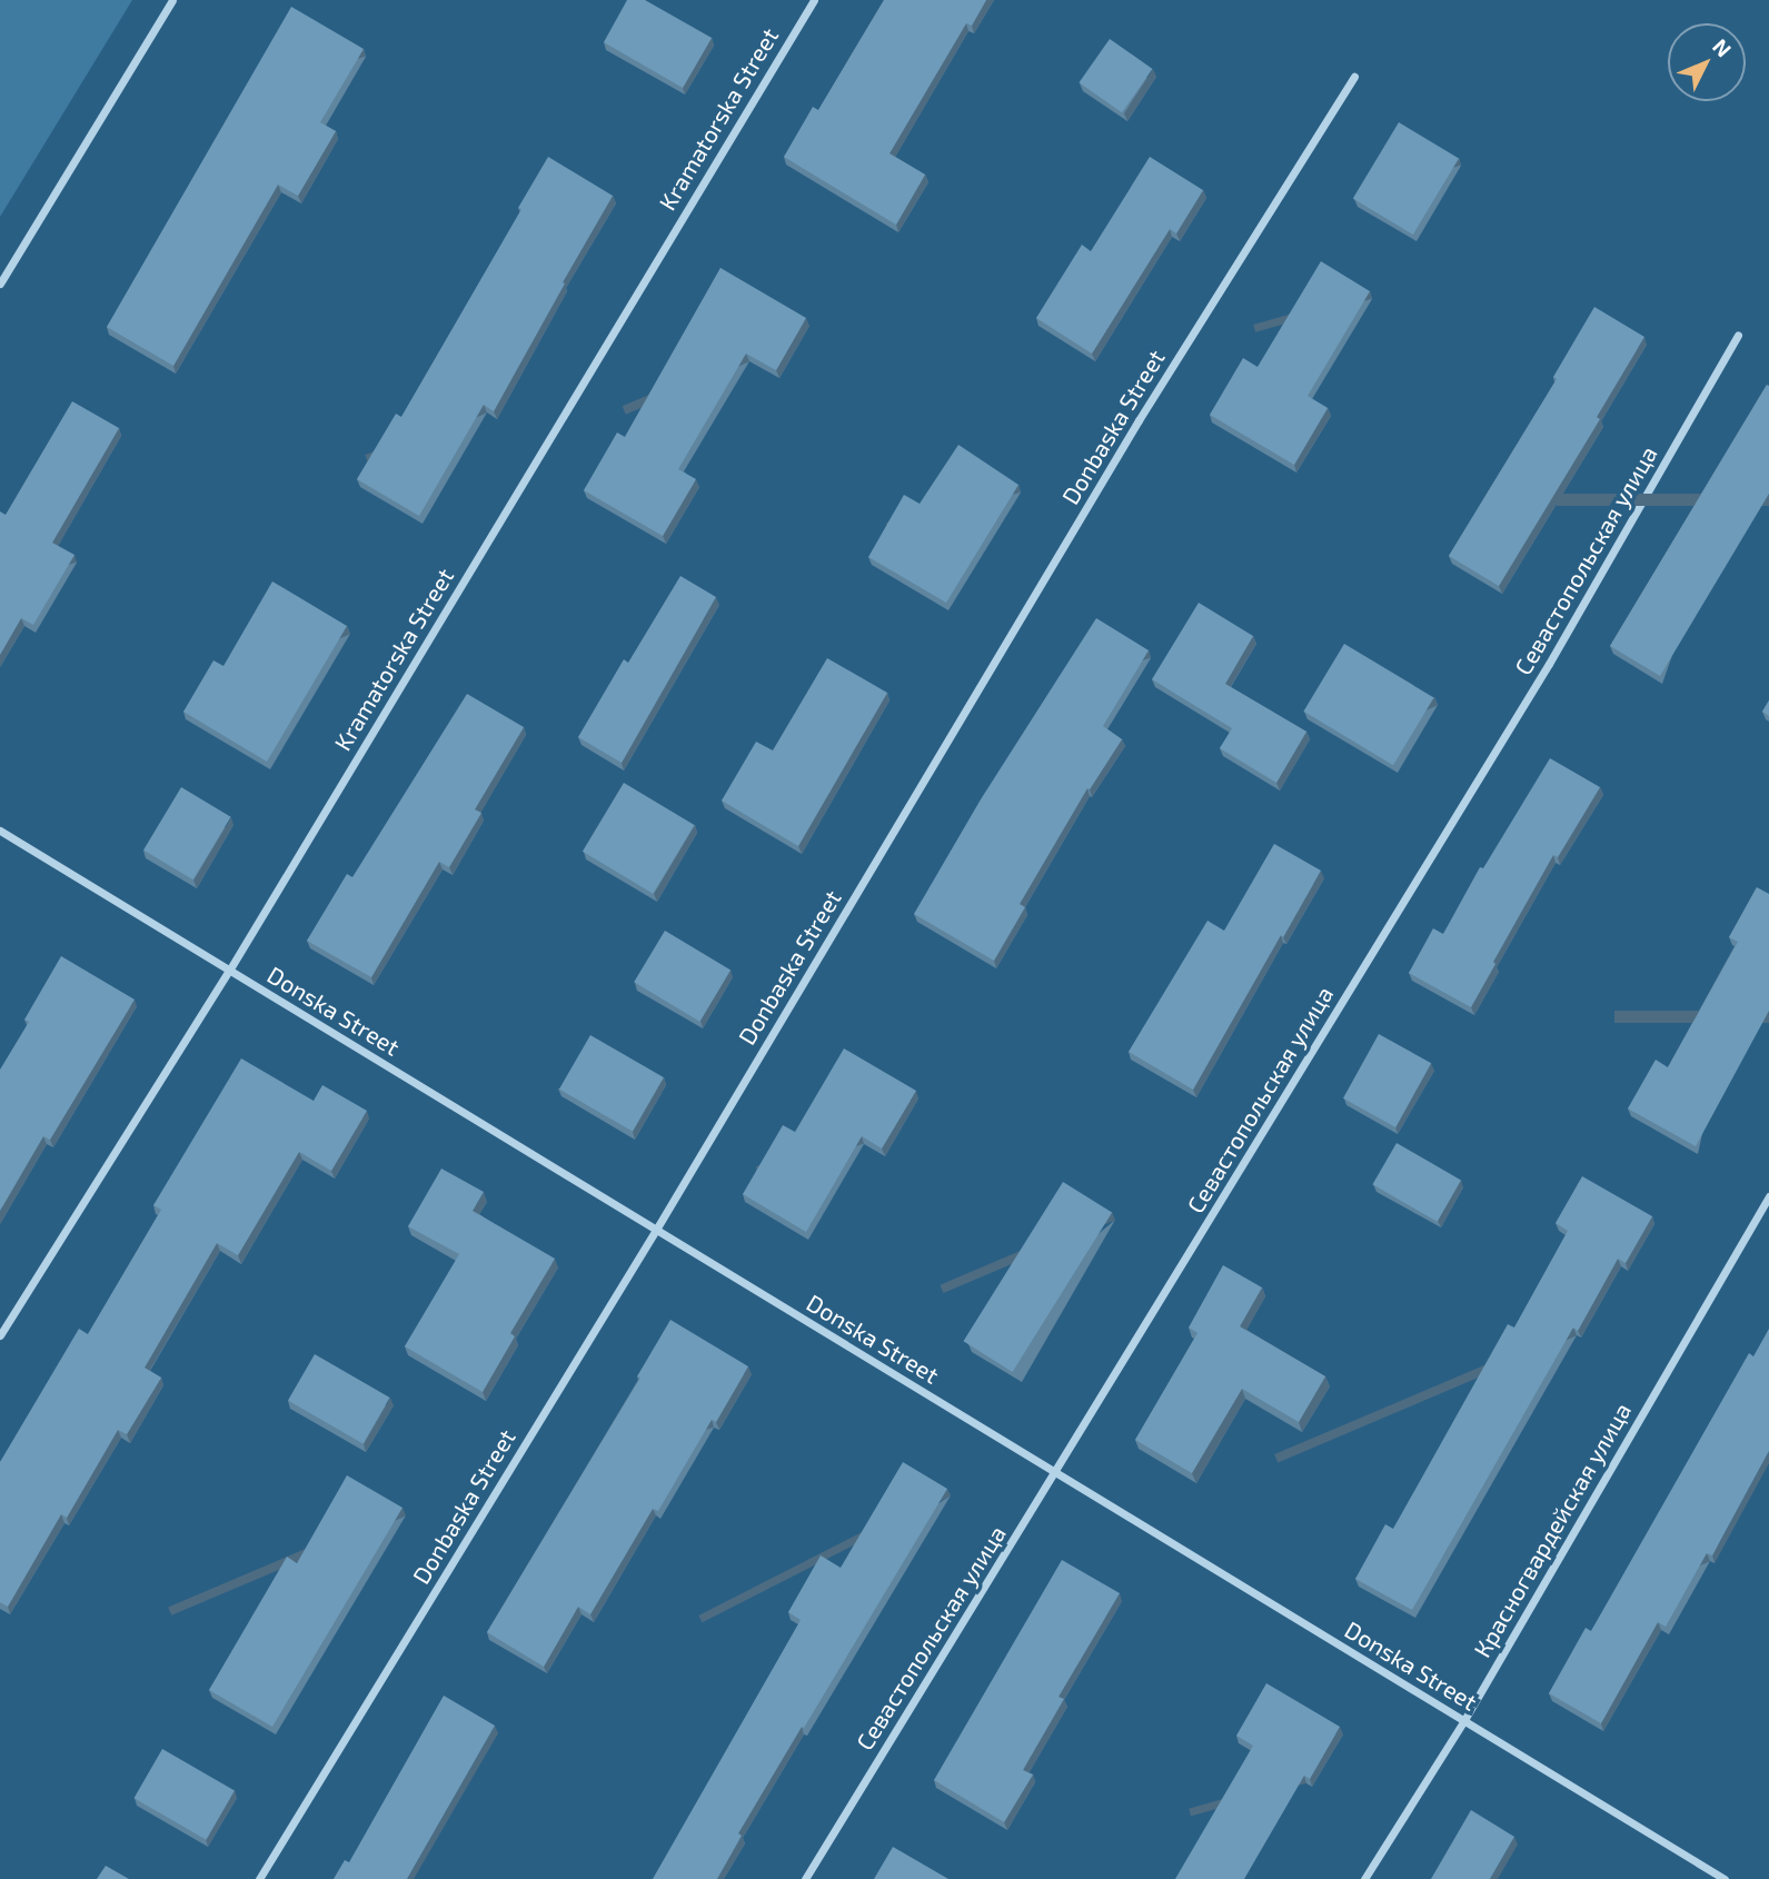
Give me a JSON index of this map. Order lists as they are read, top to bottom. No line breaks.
{"streets":{"street":["Kramatorska Street","Donbaska Street","Севастопольская улица","Donska Street","Красногвардейская улица"]},"crossings":[["Kramatorska Street","Donska Street"],["Donbaska Street","Donska Street"],["Севастопольская улица","Donska Street"],["Donska Street","Красногвардейская улица"]],"north":"top right"}
